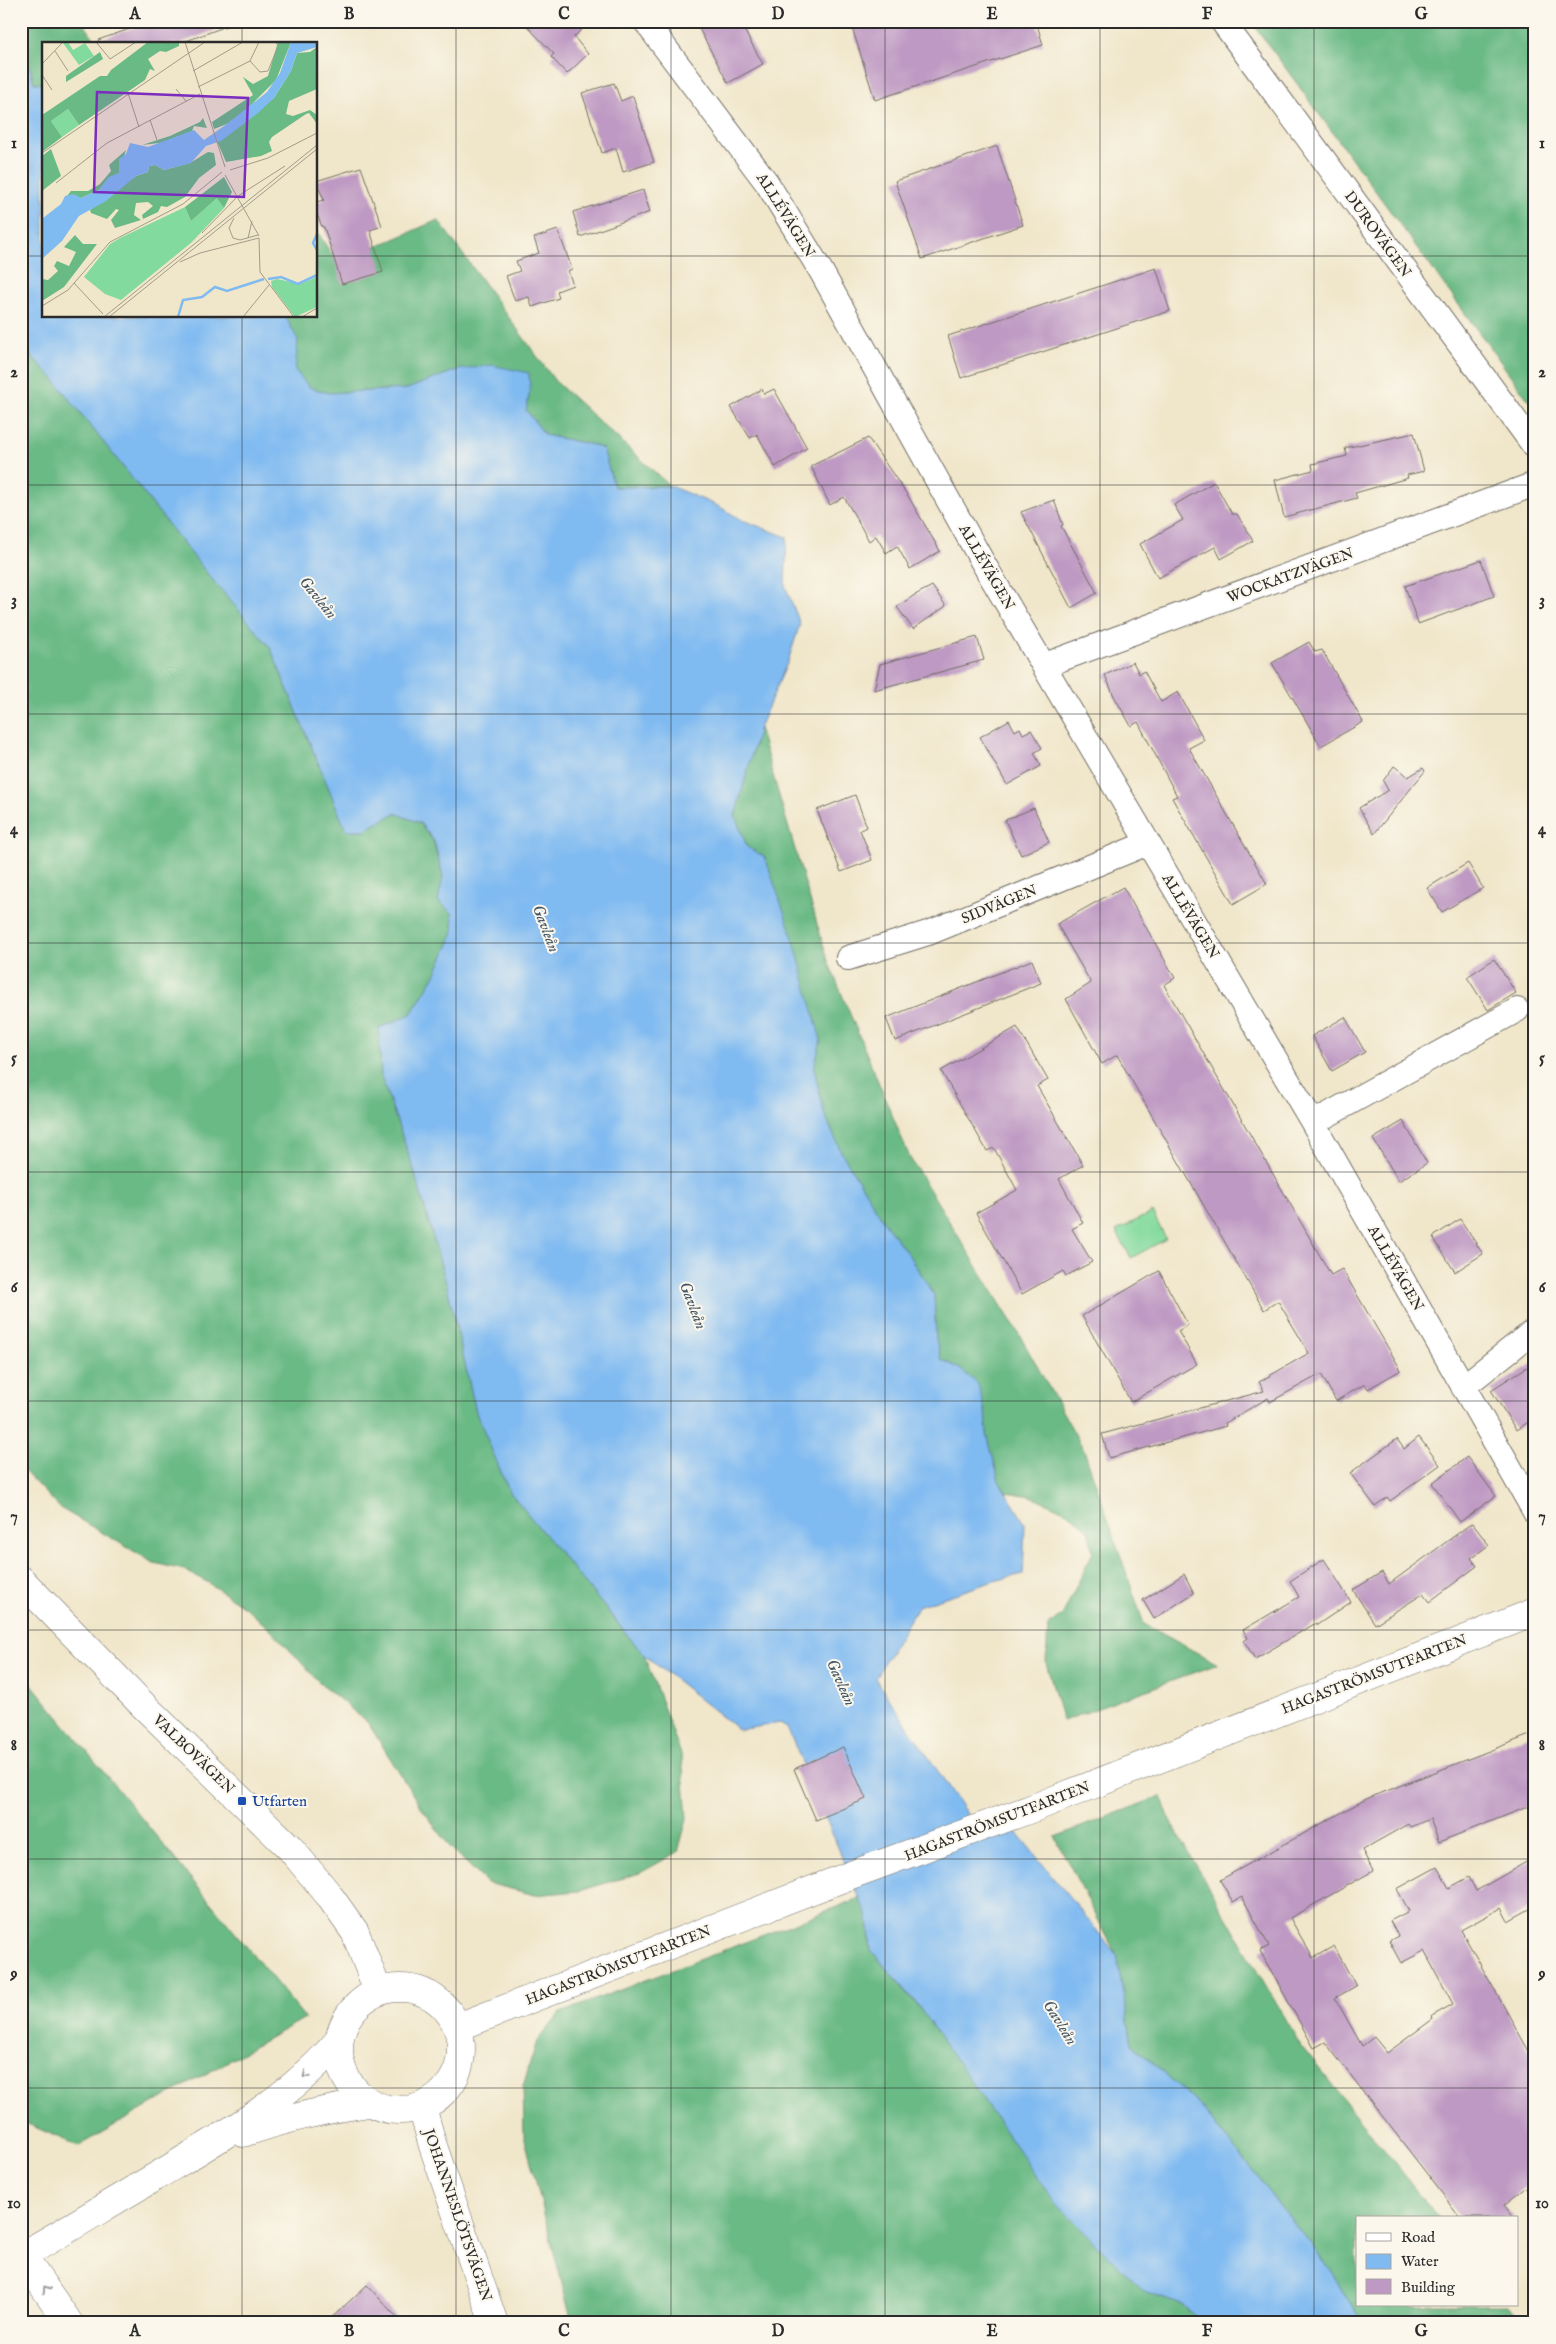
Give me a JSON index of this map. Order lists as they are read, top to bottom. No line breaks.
{"streets":{"main road":["HAGASTRÖMSUTFARTEN","VALBOVÄGEN","JOHANNESLÖTSVÄGEN"],"street":["ALLÉVÄGEN","DUROVÄGEN","WOCKATZVÄGEN","SIDVÄGEN"]},"crossings":[["ALLÉVÄGEN","WOCKATZVÄGEN"],["ALLÉVÄGEN","SIDVÄGEN"],["HAGASTRÖMSUTFARTEN","VALBOVÄGEN"],["HAGASTRÖMSUTFARTEN","JOHANNESLÖTSVÄGEN"],["VALBOVÄGEN","JOHANNESLÖTSVÄGEN"]],"water":["Gavleån"],"places":{"transit":["Utfarten"]},"legend":["Road","Water","Building"],"grid":{"columns":["A","B","C","D","E","F","G"],"rows":["1","2","3","4","5","6","7","8","9","10"]}}
